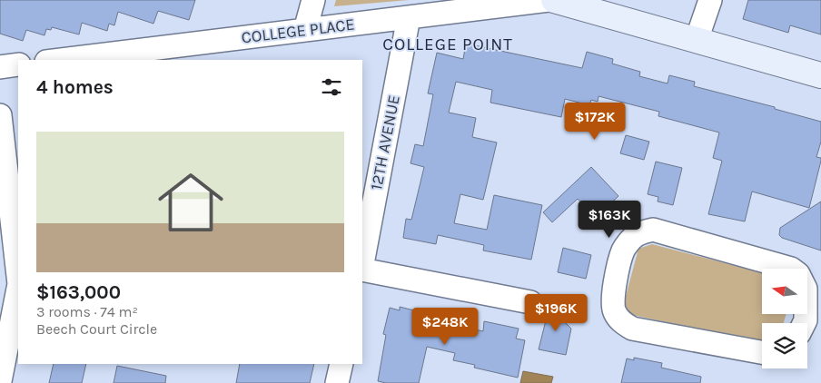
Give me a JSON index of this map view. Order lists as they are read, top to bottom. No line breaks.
{"streets":{"street":["COLLEGE PLACE","12TH AVENUE"]},"crossings":[["COLLEGE PLACE","12TH AVENUE"]],"districts":["COLLEGE POINT"],"north":"left","page":{"heading":"4 homes","price":["$172K","$163K","$196K","$248K"],"list":[{"name":"$163,000","note":"3 rooms · 74 m² · Beech Court Circle"}]}}
